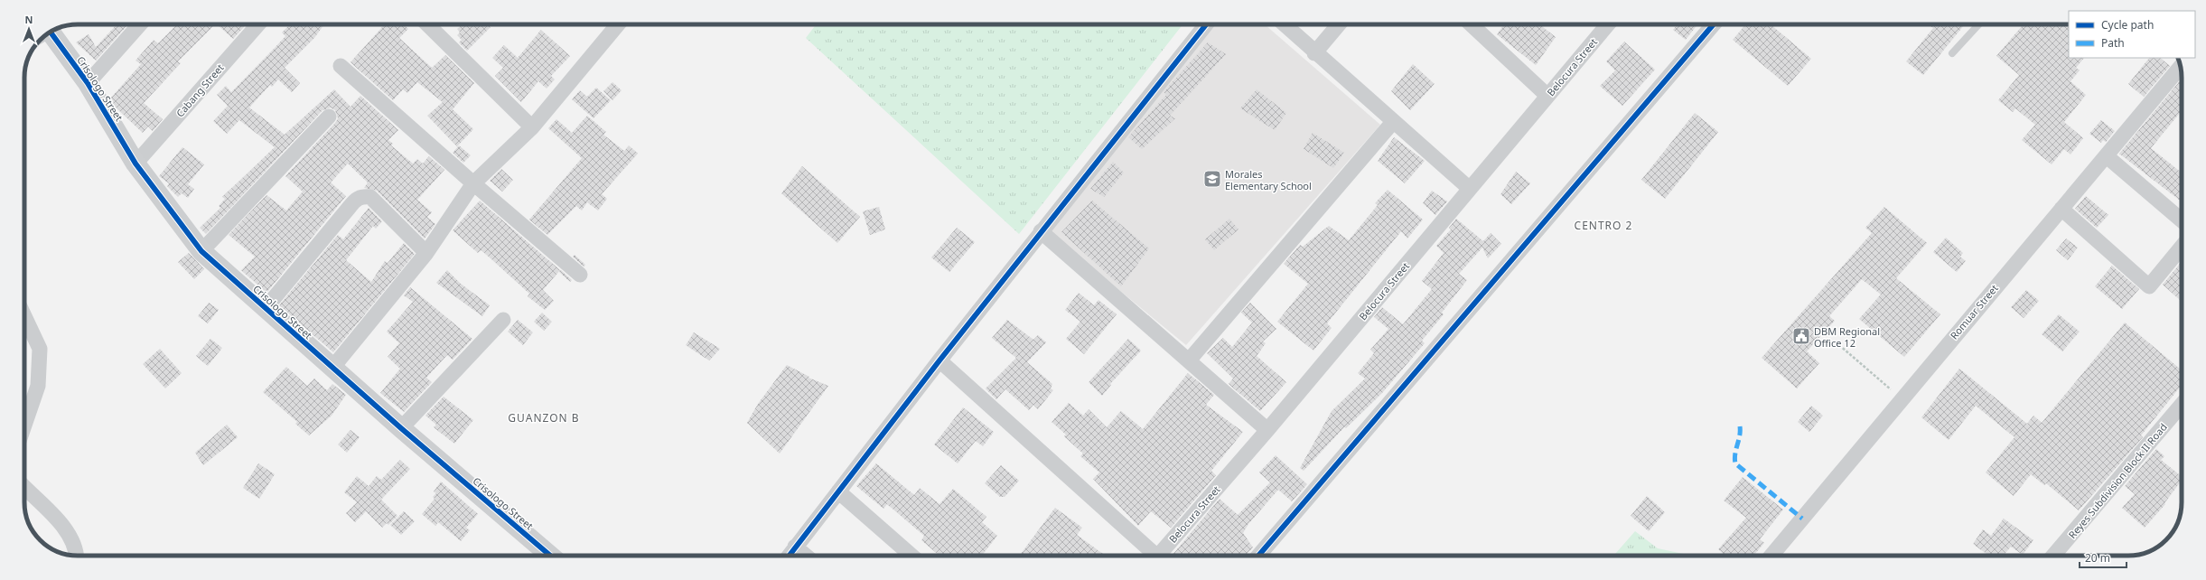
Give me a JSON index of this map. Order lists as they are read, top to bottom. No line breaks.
{"streets":{"street":["Belocura Street","Crisologo Street","Cabang Street","Romuar Street","Reyes Subdivision Block II Road"]},"crossings":[["Crisologo Street","Cabang Street"]],"districts":["CENTRO 2","GUANZON B"],"places":{"school or university":["Morales Elementary School"],"public building":["DBM Regional Office 12"]},"legend":["Cycle path","Path"],"scale_bar":"20 m","north":"top"}
